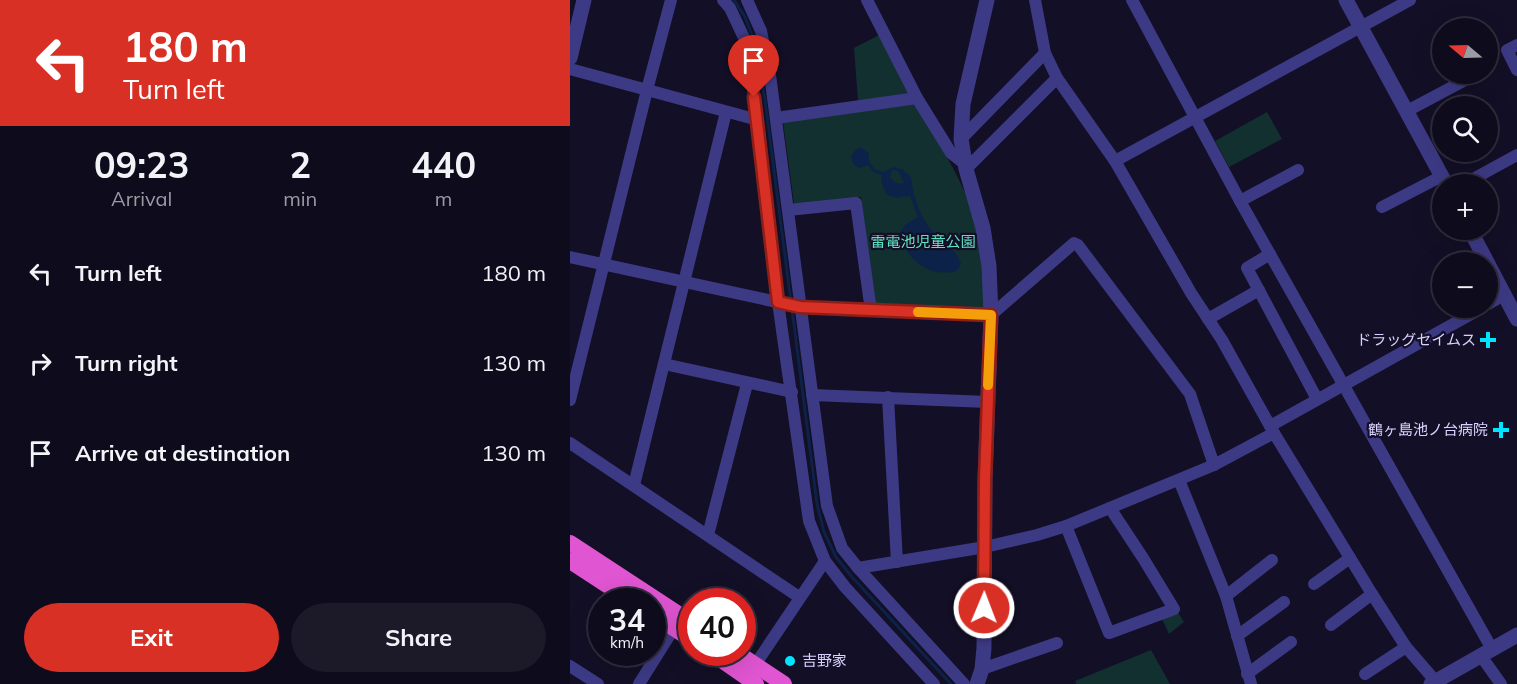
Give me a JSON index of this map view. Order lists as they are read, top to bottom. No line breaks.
{"parks":["雷電池児童公園"],"places":{"health":["ドラッグセイムス","鶴ヶ島池ノ台病院"],"other":["吉野家"]},"north":"left","page":{"turn":["180 m","Turn left"],"map_buttons":["+","−"],"eta":["09:23","Arrival","2","min","440","m"],"list":[{"name":"Turn left","value":"180 m"},{"name":"Turn right","value":"130 m"},{"name":"Arrive at destination","value":"130 m"}],"speed":"34 km/h","limit":"40","buttons":["Exit","Share"]}}
